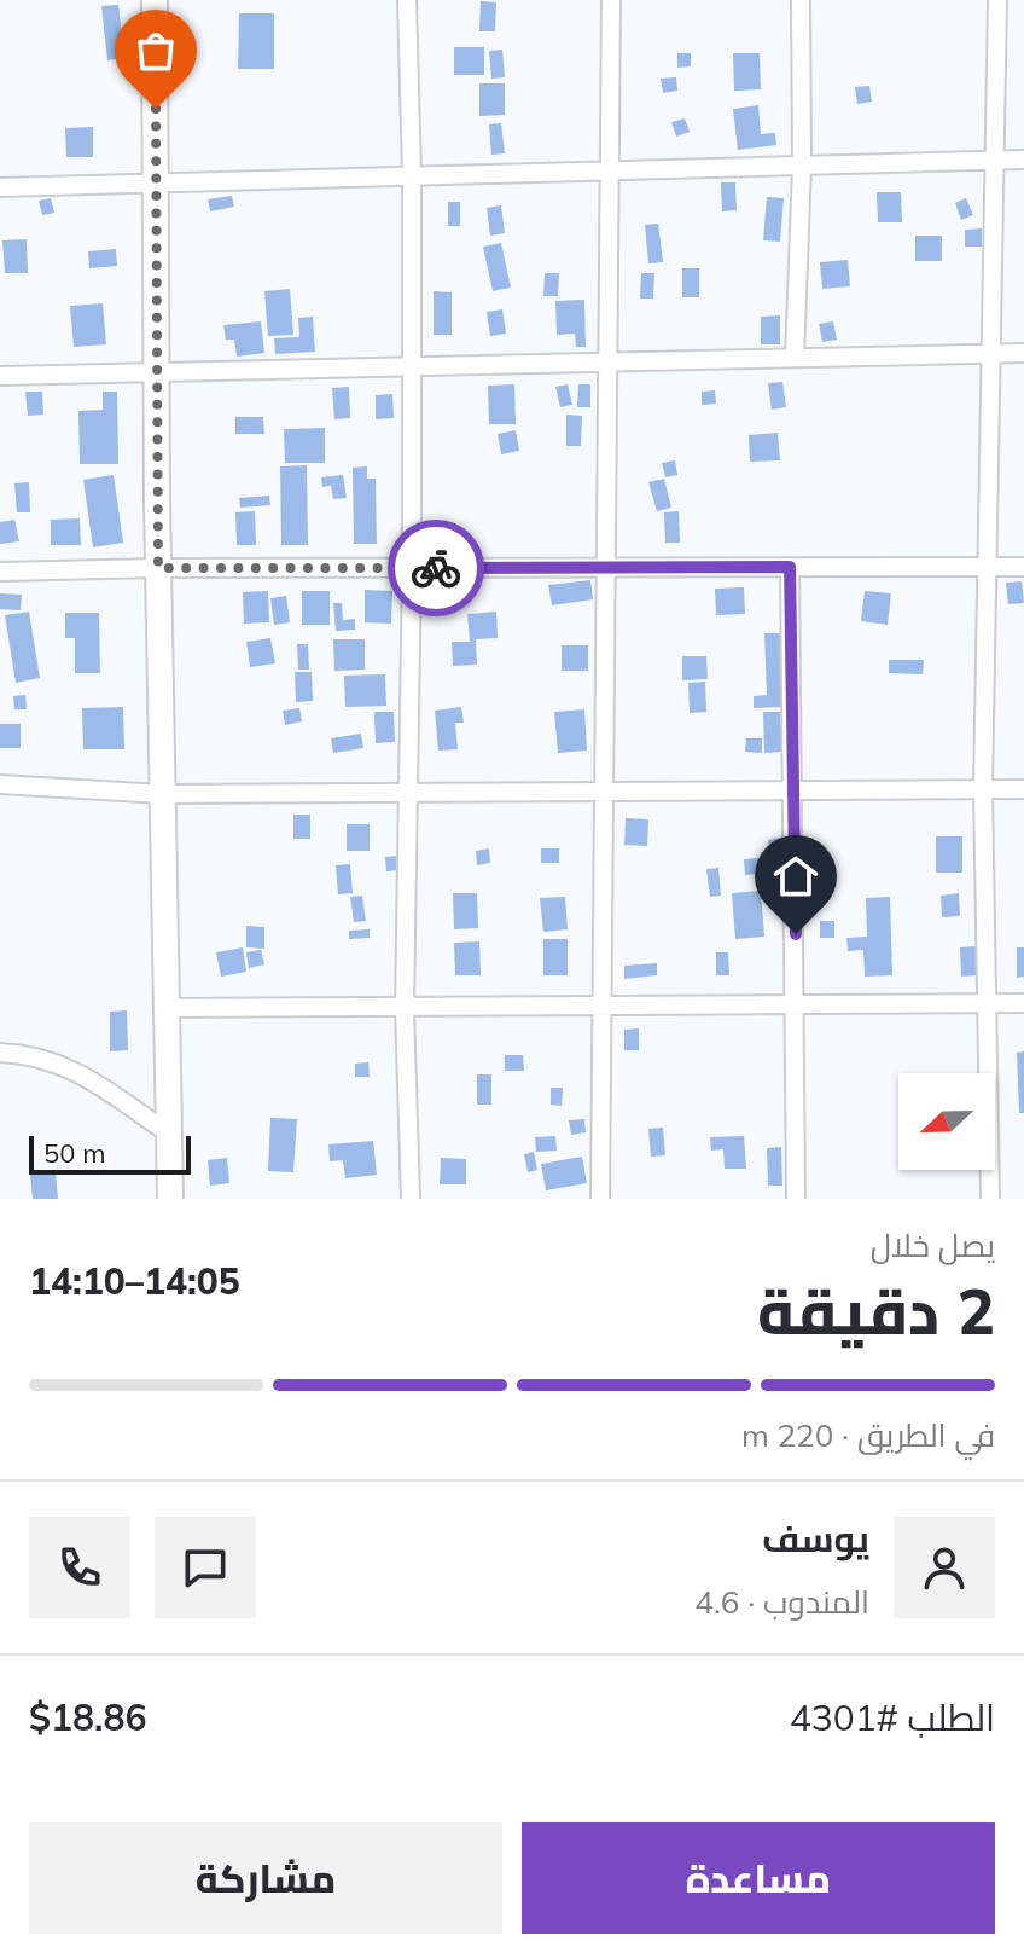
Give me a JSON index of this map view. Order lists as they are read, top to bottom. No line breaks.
{"scale_bar":"50 m","north":"left","page":{"scale":"50 m","heading":["2 دقيقة","يصل خلال","14:05–14:10"],"panel":["يوسف","المندوب · 4.6","الطلب #4301","$18.86"],"bar":"في الطريق · 220 m","buttons":["مساعدة","مشاركة"]}}
